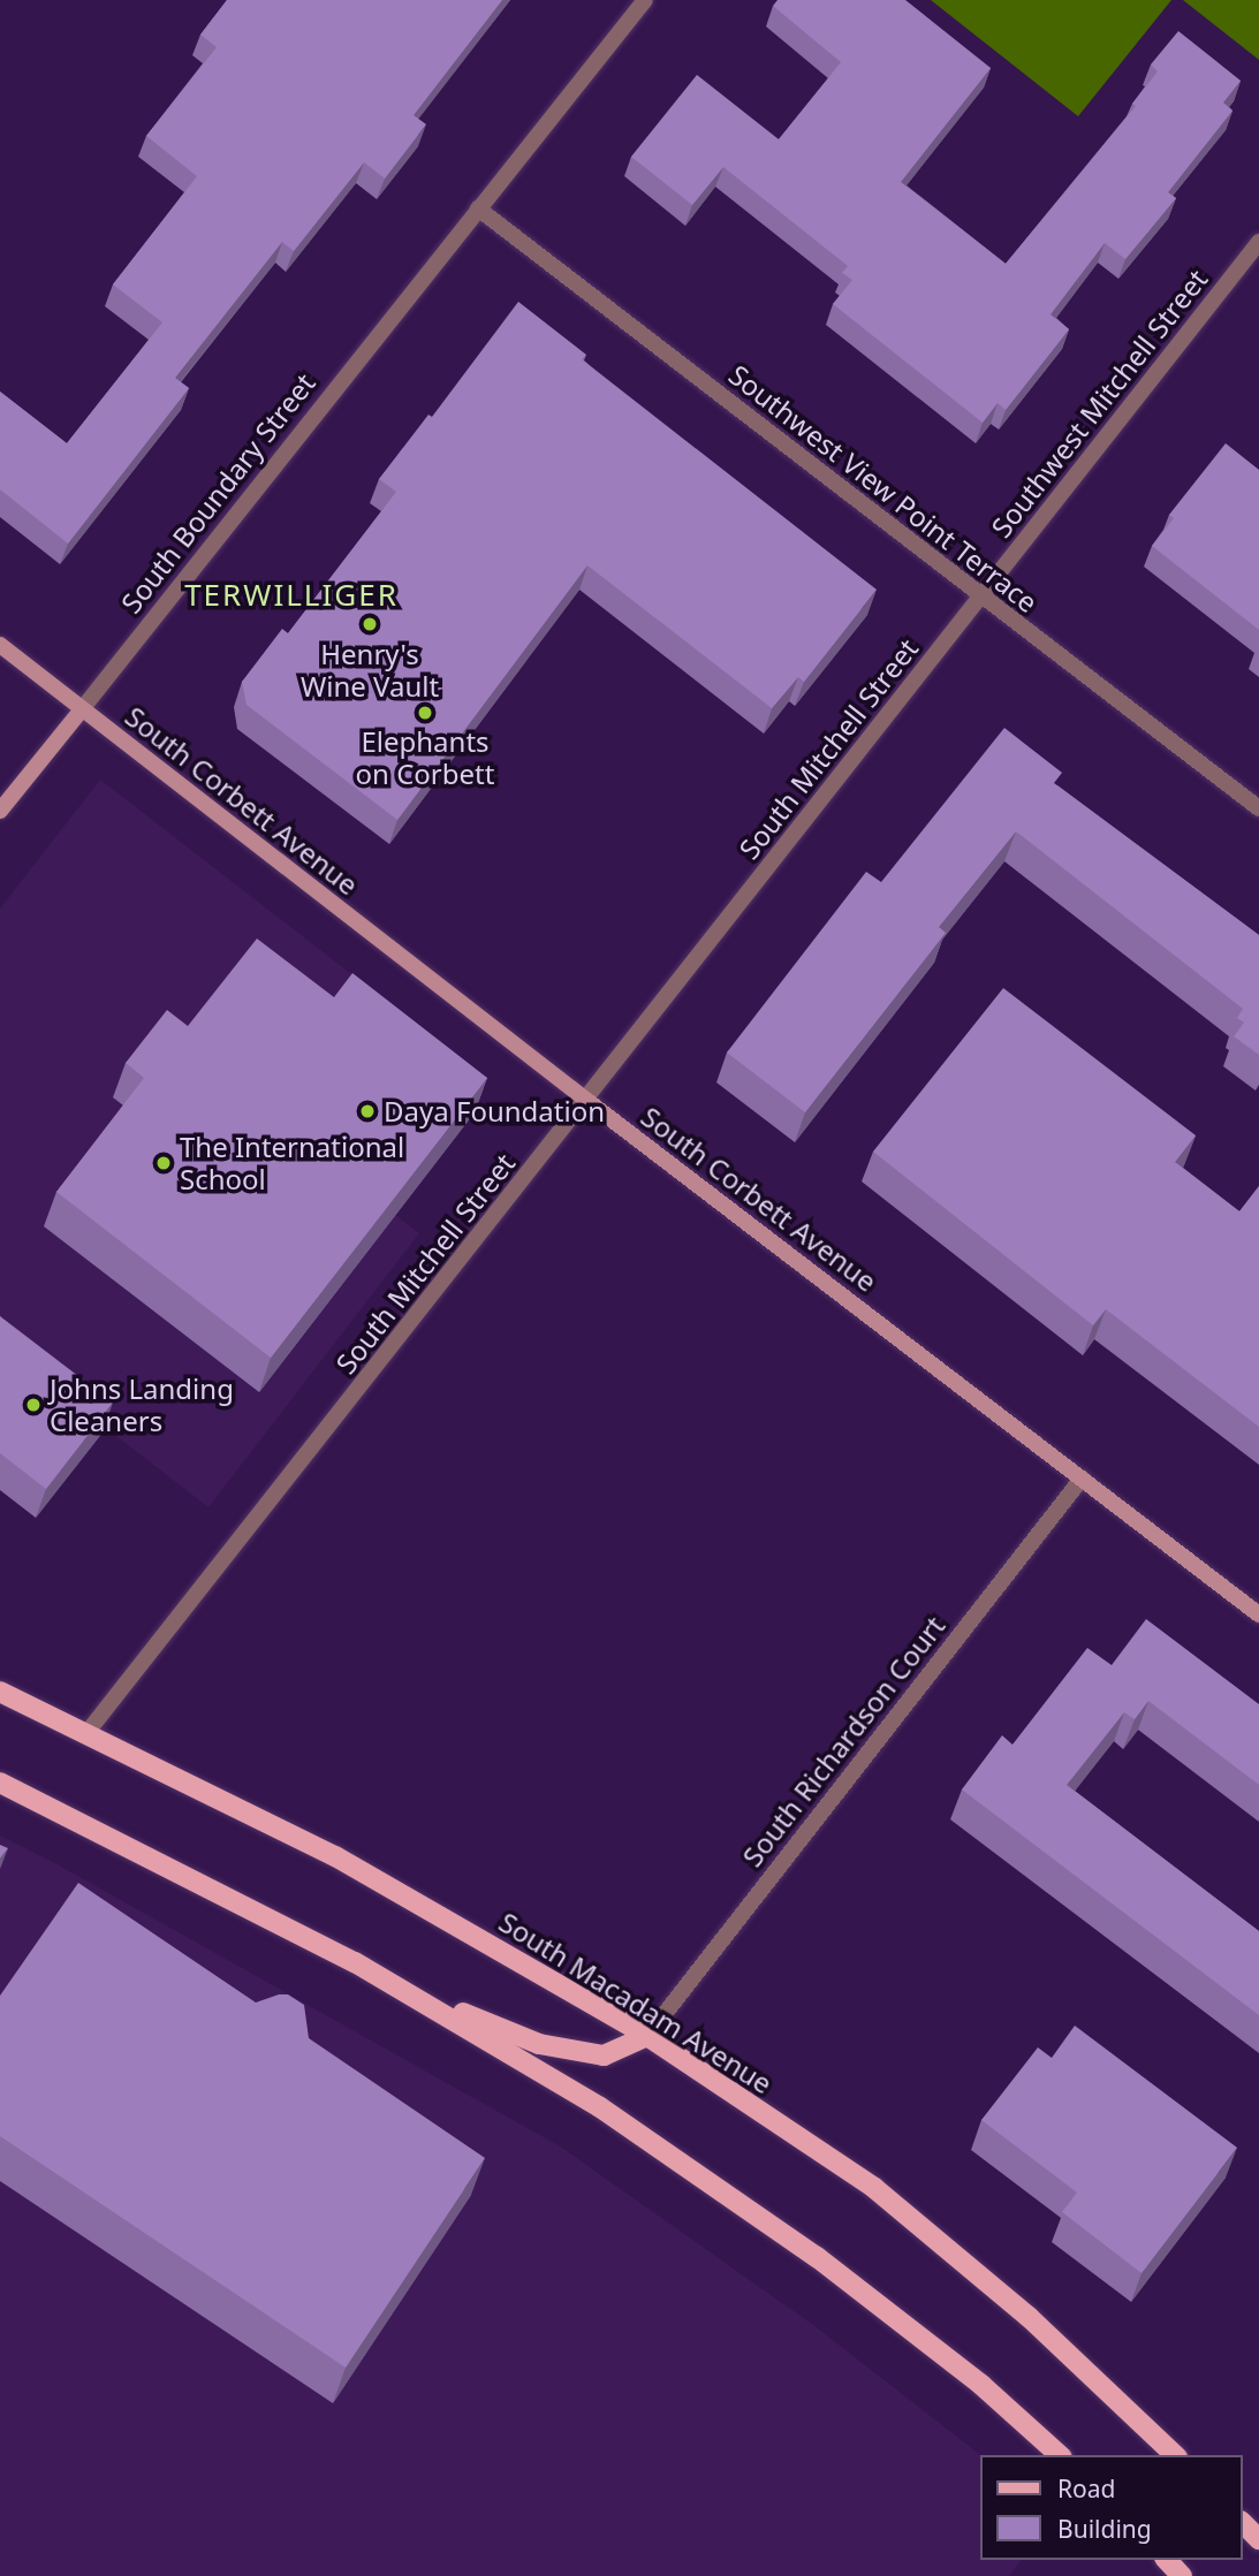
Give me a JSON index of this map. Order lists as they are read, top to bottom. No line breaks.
{"streets":{"main road":["South Macadam Avenue"],"street":["Southwest Mitchell Street","Southwest View Point Terrace","South Boundary Street","South Mitchell Street","South Corbett Avenue","South Richardson Court"]},"crossings":[["Southwest Mitchell Street","Southwest View Point Terrace"],["Southwest Mitchell Street","South Mitchell Street"],["Southwest View Point Terrace","South Boundary Street"],["Southwest View Point Terrace","South Mitchell Street"],["South Boundary Street","South Corbett Avenue"],["South Mitchell Street","South Corbett Avenue"],["South Mitchell Street","South Macadam Avenue"],["South Corbett Avenue","South Richardson Court"],["South Richardson Court","South Macadam Avenue"]],"districts":["TERWILLIGER"],"places":["Henry's Wine Vault","Elephants on Corbett","Daya Foundation","The International School","Johns Landing Cleaners"],"legend":["Road","Building"]}
